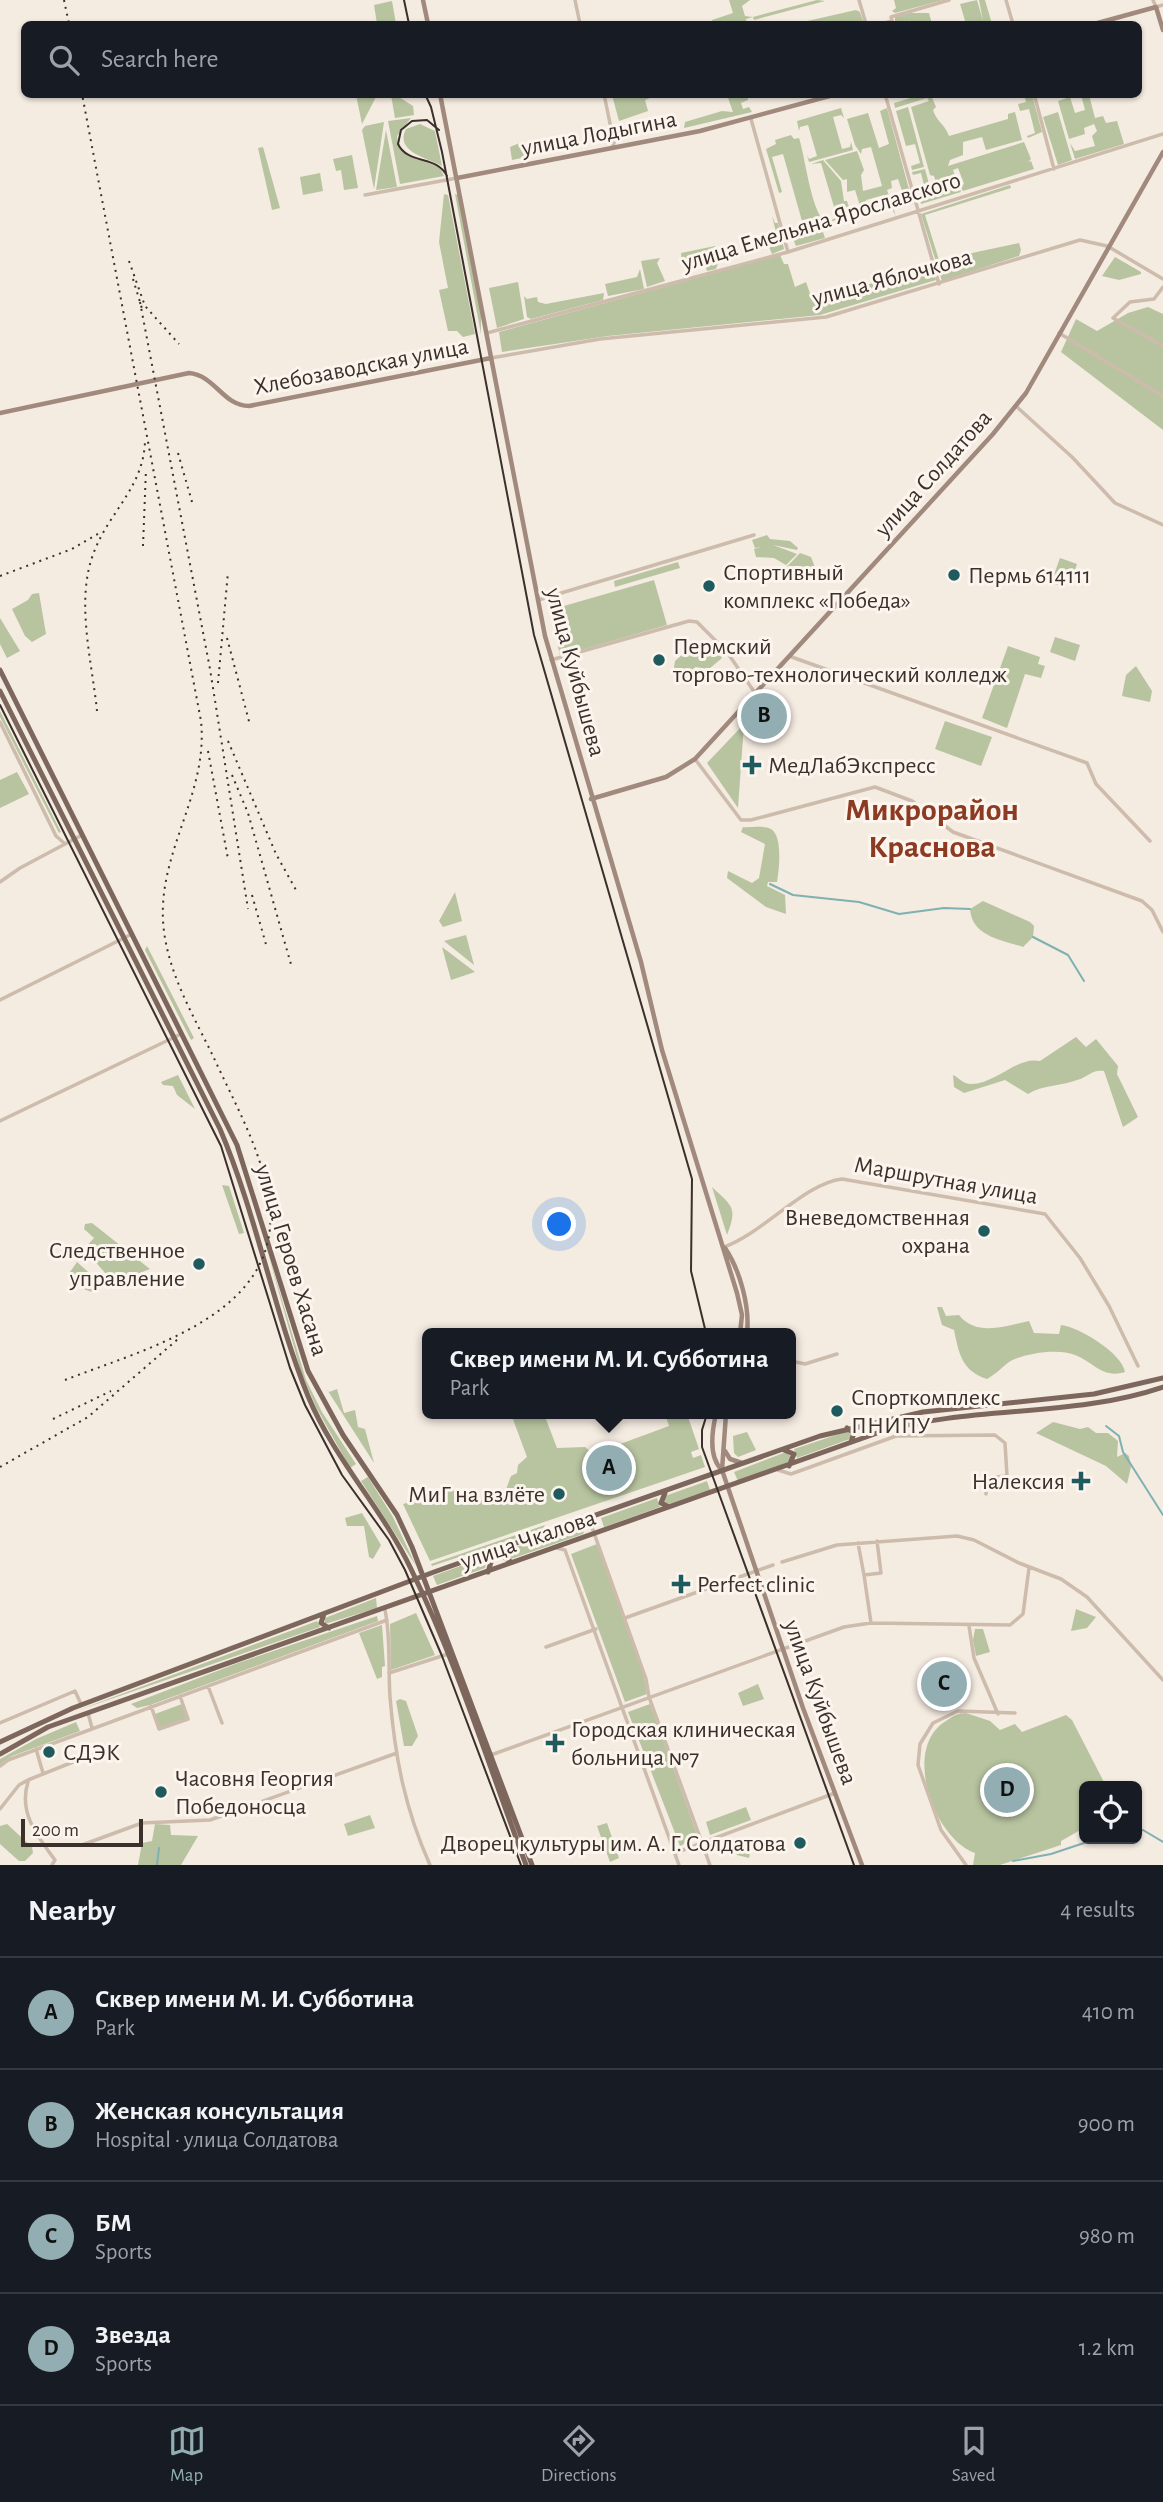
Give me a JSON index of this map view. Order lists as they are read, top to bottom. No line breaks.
{"streets":{"main road":["улица Лодыгина","Хлебозаводская улица","улица Солдатова","улица Куйбышева","улица Героев Хасана","улица Чкалова"],"street":["улица Емельяна Ярославского","улица Яблочкова","Маршрутная улица"]},"crossings":[["улица Лодыгина","улица Куйбышева"],["улица Емельяна Ярославского","улица Куйбышева"],["улица Яблочкова","Хлебозаводская улица"],["улица Яблочкова","улица Солдатова"],["улица Яблочкова","улица Куйбышева"],["Хлебозаводская улица","улица Куйбышева"],["улица Солдатова","улица Куйбышева"],["улица Куйбышева","Маршрутная улица"],["улица Куйбышева","улица Чкалова"],["улица Героев Хасана","улица Чкалова"]],"districts":["Микрорайон Краснова"],"places":{"other":["Пермь 614111","Спортивный комплекс «Победа»","Пермский торгово-технологический колледж","Вневедомственная охрана","Следственное управление","Спорткомплекс ПНИПУ","МиГ на взлёте","СДЭК","Часовня Георгия Победоносца","Дворец культуры им. А. Г. Солдатова"],"health":["МедЛабЭкспресс","Налексия","Perfect clinic","Городская клиническая больница №7"]},"scale_bar":"200 m","page":{"search":"Search here","pins":["B","A","C","D"],"popup":["Сквер имени М. И. Субботина","Park"],"scale":"200 m","heading":["Nearby","4 results"],"list":[{"mark":"A","name":"Сквер имени М. И. Субботина","note":"Park","value":"410 m"},{"mark":"B","name":"Женская консультация","note":"Hospital · улица Солдатова","value":"900 m"},{"mark":"C","name":"БМ","note":"Sports","value":"980 m"},{"mark":"D","name":"Звезда","note":"Sports","value":"1.2 km"}],"nav":["Map","Directions","Saved"]}}
